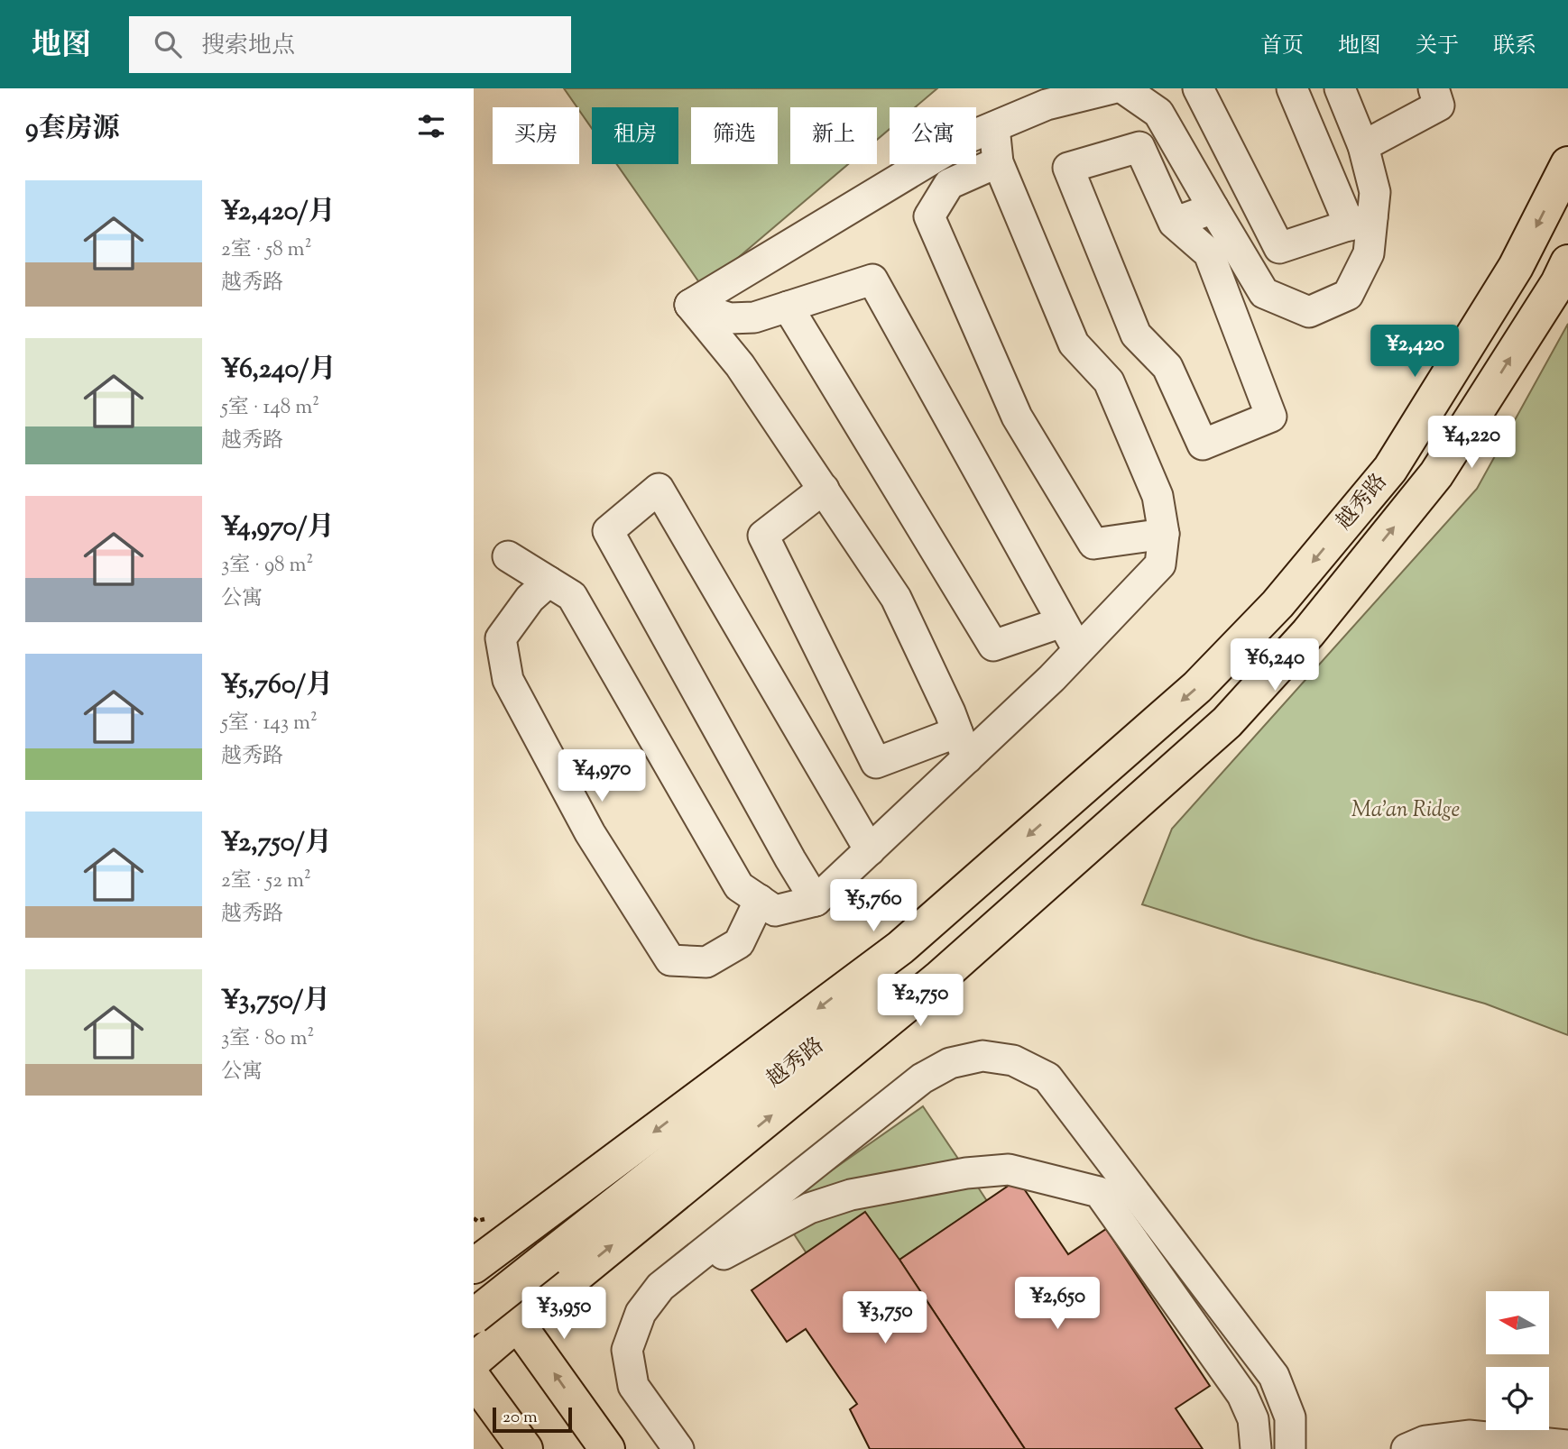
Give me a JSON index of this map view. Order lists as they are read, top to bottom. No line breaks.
{"streets":{"main road":["越秀路"]},"parks":["Ma'an Ridge"],"scale_bar":"20 m","north":"left","page":{"header":"地图","search":"搜索地点","nav":["首页","地图","关于","联系"],"heading":"9套房源","chip":["买房","租房","筛选","新上","公寓"],"list":[{"name":"¥2,420/月","note":"2室 · 58 m² · 越秀路"},{"name":"¥6,240/月","note":"5室 · 148 m² · 越秀路"},{"name":"¥4,970/月","note":"3室 · 98 m² · 公寓"},{"name":"¥5,760/月","note":"5室 · 143 m² · 越秀路"},{"name":"¥2,750/月","note":"2室 · 52 m² · 越秀路"},{"name":"¥3,750/月","note":"3室 · 80 m² · 公寓"}],"price":["¥2,420","¥4,220","¥6,240","¥4,970","¥5,760","¥2,750","¥2,650","¥3,950","¥3,750"],"scale":"20 m"}}
